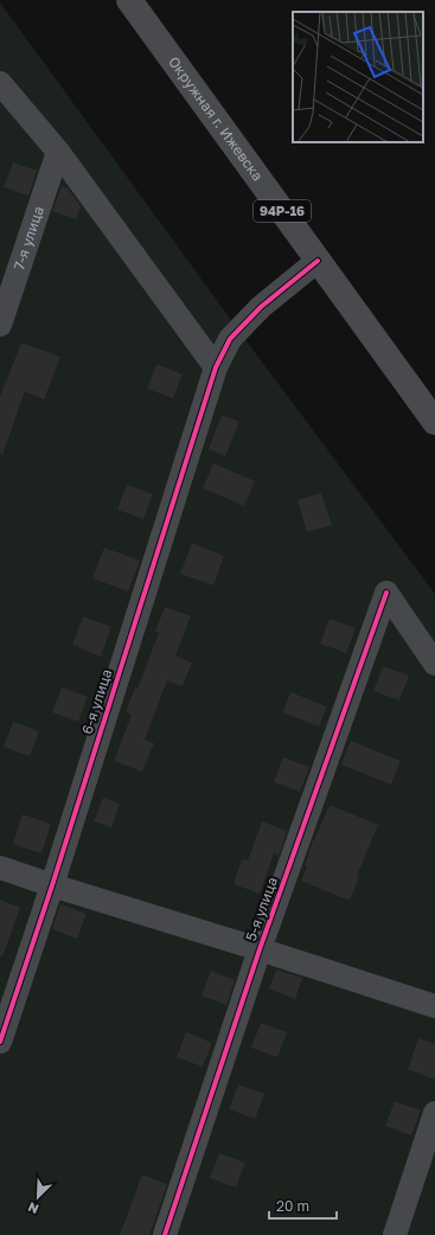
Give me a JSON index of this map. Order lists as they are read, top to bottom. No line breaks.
{"streets":{"main road":["Окружная г. Ижевска","94Р-16"],"street":["7-я улица","6-я улица","5-я улица"]},"crossings":[["Окружная г. Ижевска","6-я улица"]],"scale_bar":"20 m","north":"bottom left"}
